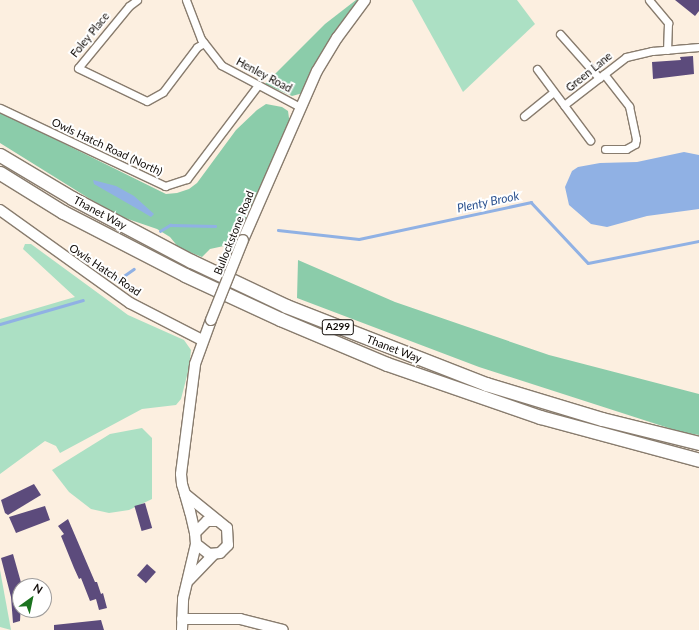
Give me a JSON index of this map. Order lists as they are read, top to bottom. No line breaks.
{"streets":{"highway":["Thanet Way","A299"],"street":["Foley Place","Green Lane","Henley Road","Owls Hatch Road (North)","Bullockstone Road","Owls Hatch Road"]},"crossings":[["Foley Place","Henley Road"],["Henley Road","Owls Hatch Road (North)"],["Henley Road","Bullockstone Road"],["Bullockstone Road","Owls Hatch Road"]],"water":["Plenty Brook"],"north":"top right"}
